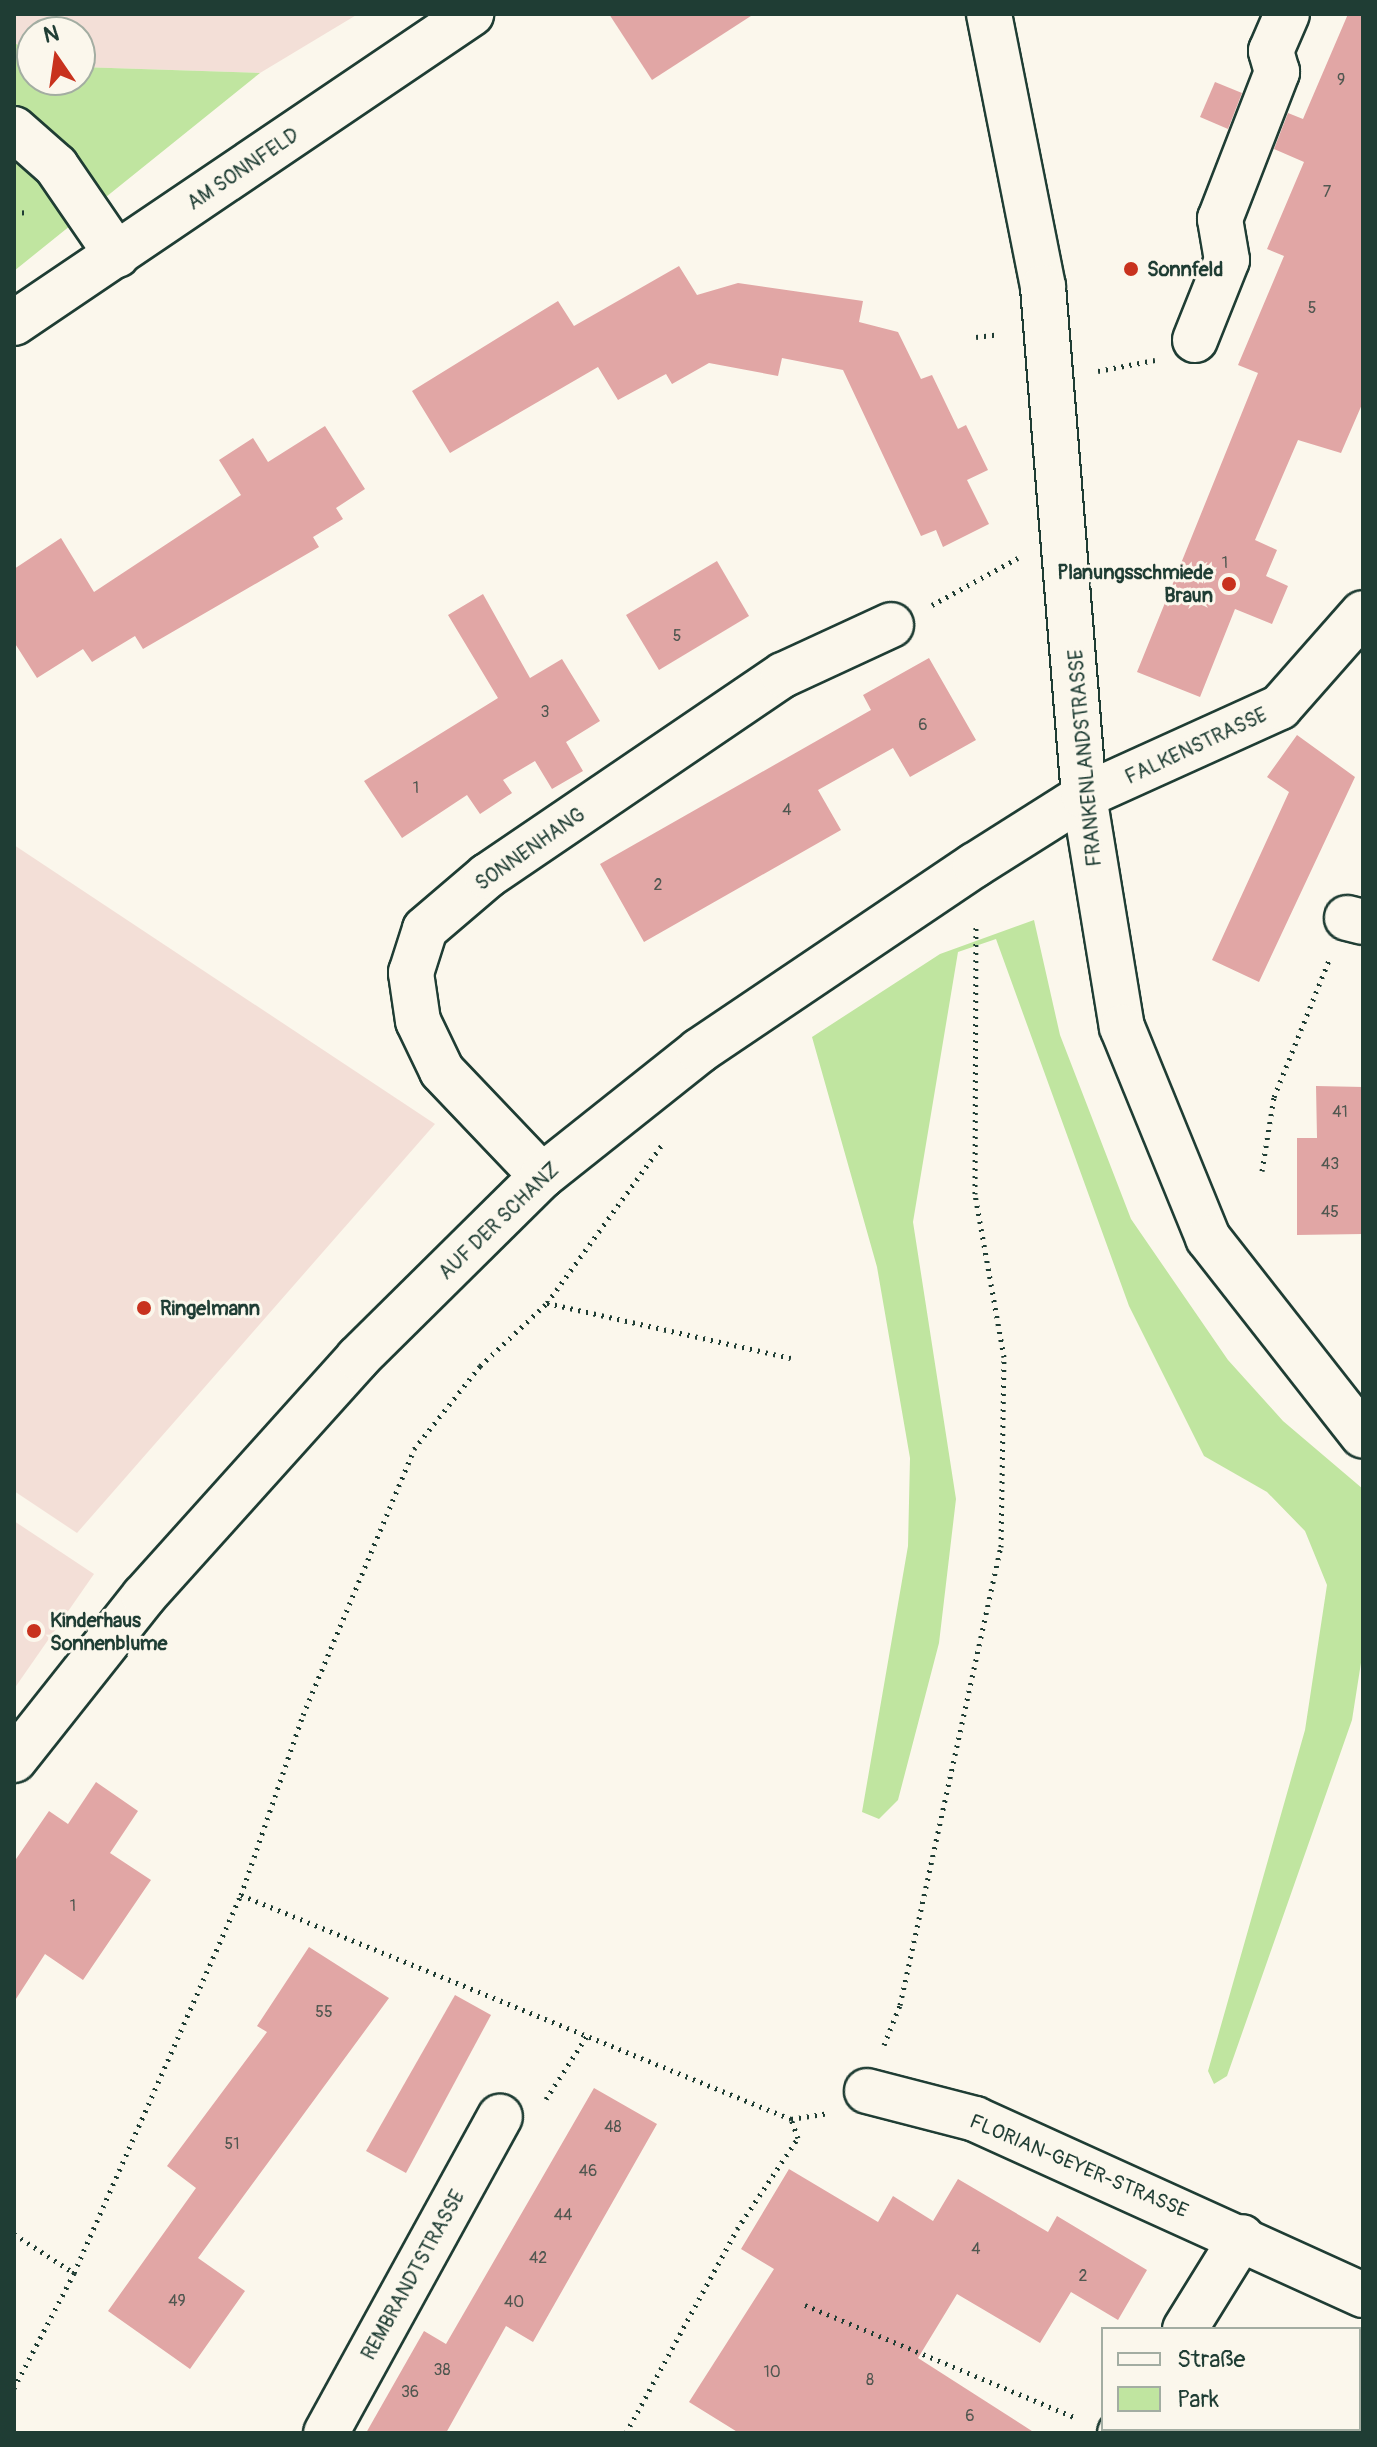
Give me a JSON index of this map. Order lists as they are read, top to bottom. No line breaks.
{"streets":{"main road":["AM SONNFELD","FALKENSTRASSE","FRANKENLANDSTRASSE","SONNENHANG","AUF DER SCHANZ","FLORIAN-GEYER-STRASSE","REMBRANDTSTRASSE"]},"crossings":[["FALKENSTRASSE","FRANKENLANDSTRASSE"],["FALKENSTRASSE","AUF DER SCHANZ"],["FRANKENLANDSTRASSE","AUF DER SCHANZ"],["SONNENHANG","AUF DER SCHANZ"]],"places":["Sonnfeld","Planungsschmiede Braun","Ringelmann","Kinderhaus Sonnenblume"],"house_numbers":["9","7","5","1","5","3","6","1","4","2","41","43","45","1","55","48","51","46","44","4","42","2","49","40","38","10","8","36","6"],"legend":["Straße","Park"],"north":"top"}
